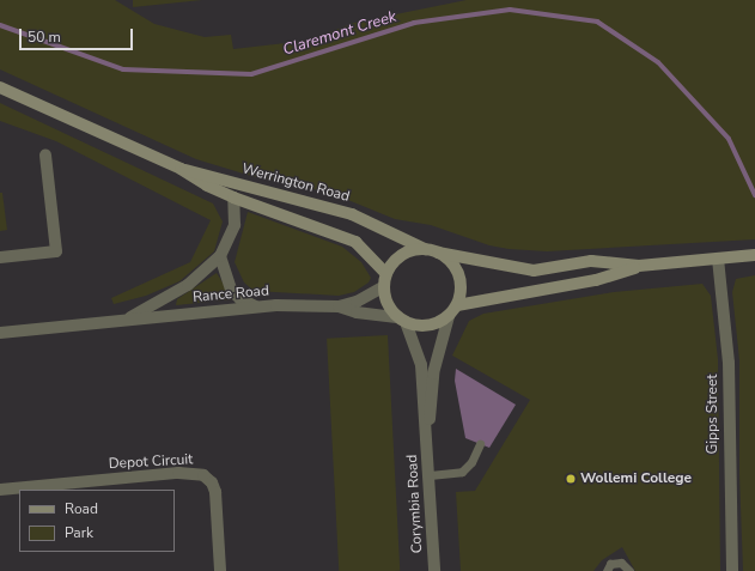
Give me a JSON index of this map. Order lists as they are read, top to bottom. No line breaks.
{"streets":{"main road":["Werrington Road"],"street":["Rance Road","Gipps Street","Depot Circuit","Corymbia Road"]},"crossings":[["Werrington Road","Rance Road"],["Werrington Road","Corymbia Road"],["Rance Road","Corymbia Road"]],"water":["Claremont Creek"],"places":["Wollemi College"],"legend":["Road","Park"],"scale_bar":"50 m"}
